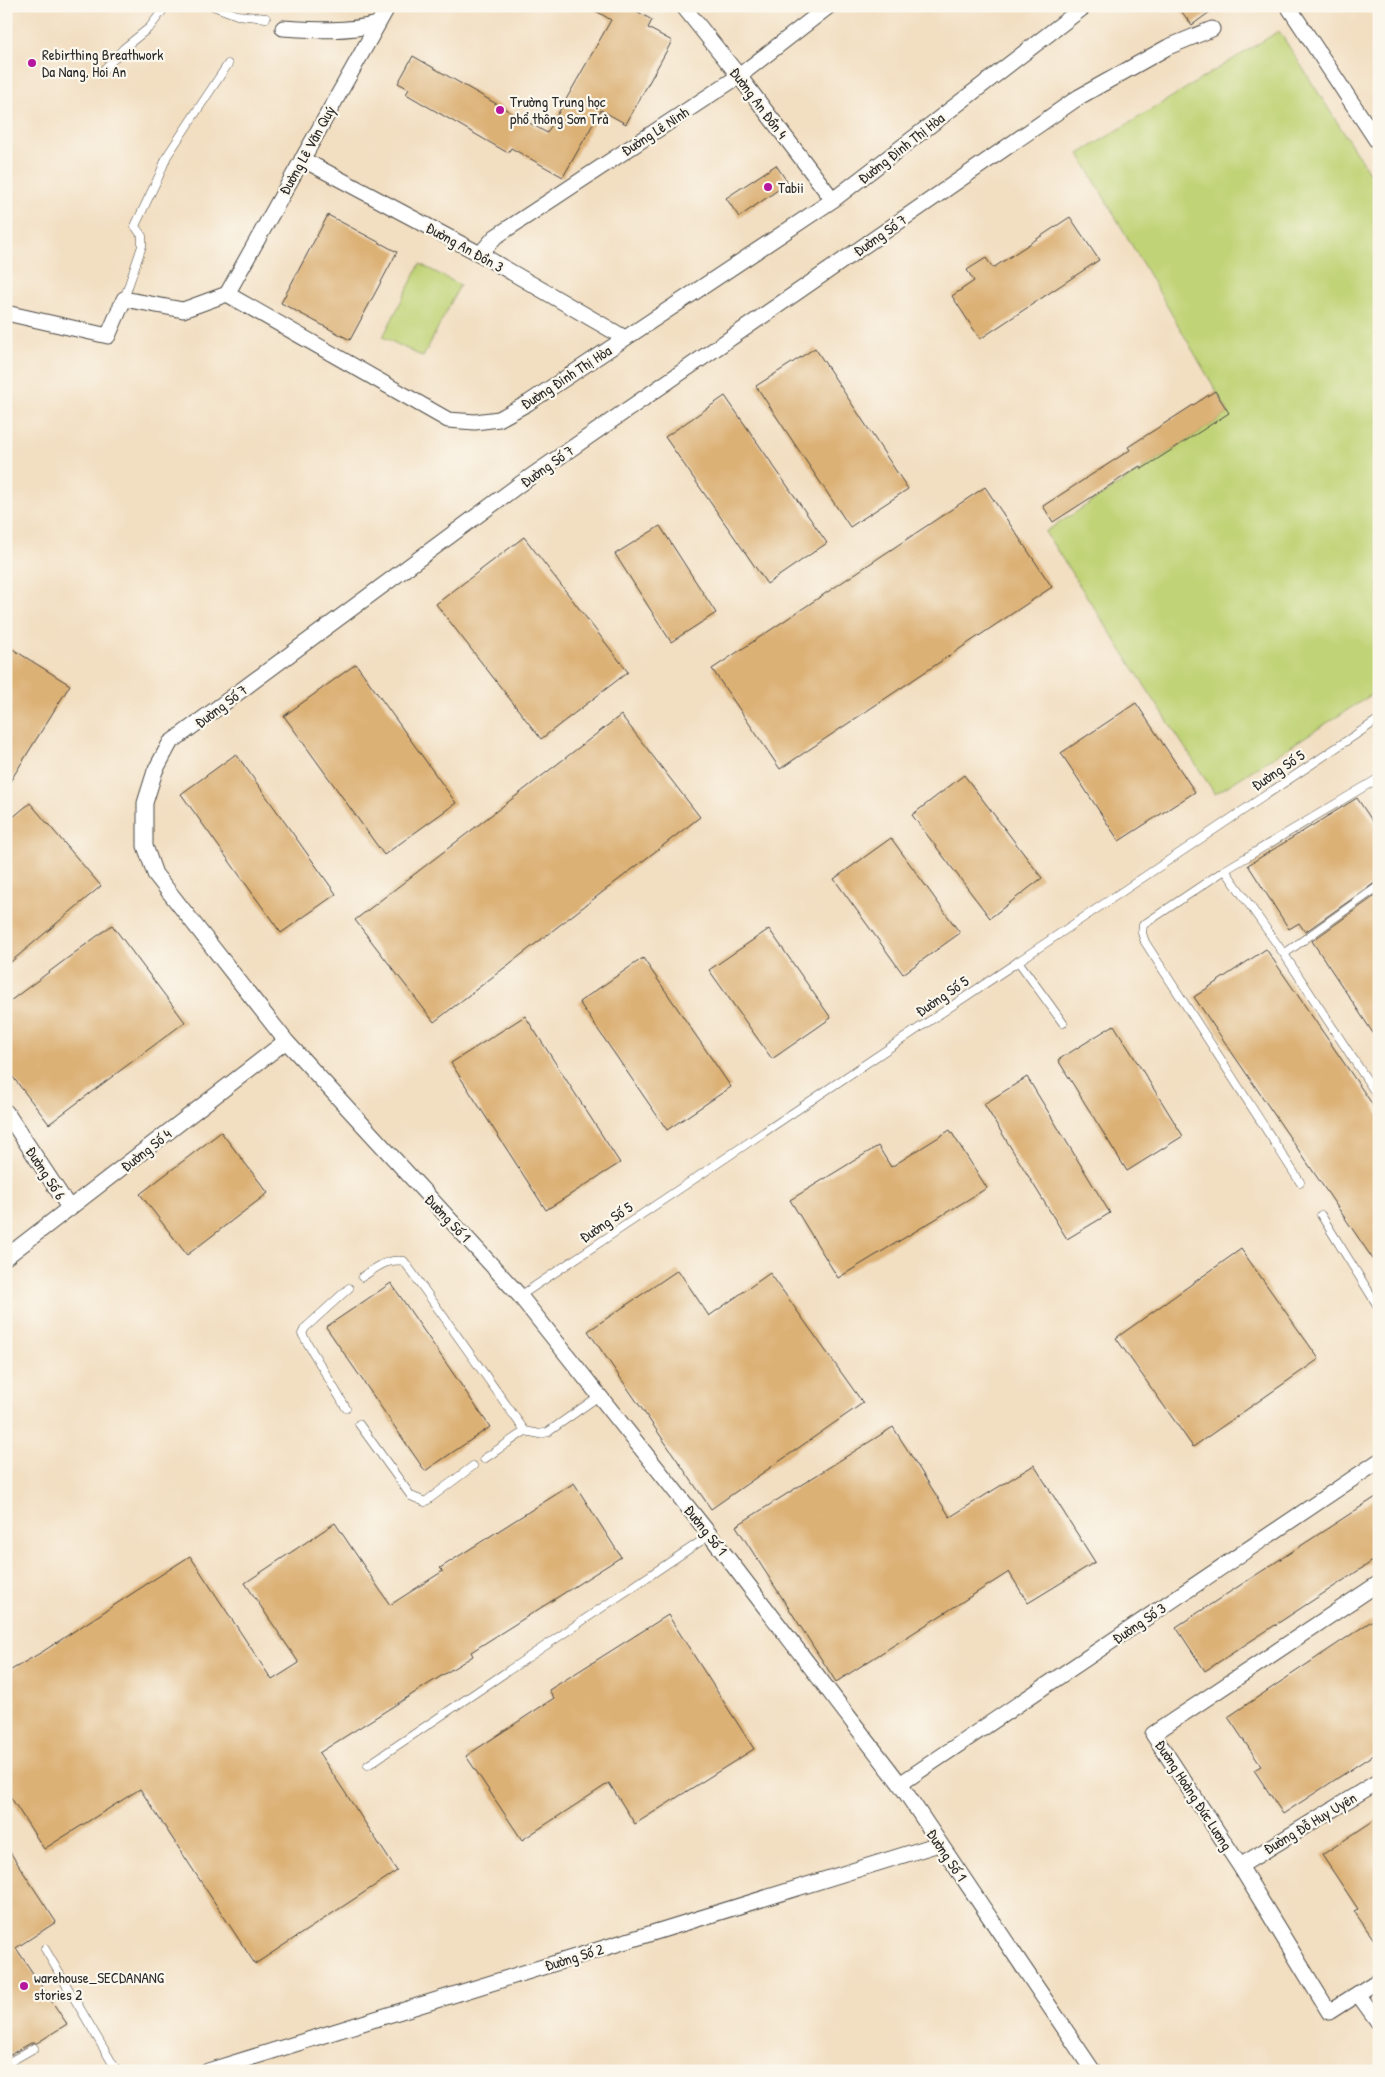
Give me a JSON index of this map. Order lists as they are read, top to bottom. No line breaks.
{"streets":{"street":["Đường An Đồn 4","Đường Lê Ninh","Đường Đinh Thị Hòa","Đường Lê Văn Quý","Đường Số 7","Đường An Đồn 3","Đường Số 4","Đường Số 6","Đường Số 1","Đường Số 3","Đường Hoàng Đức Lương","Đường Đỗ Huy Uyên","Đường Số 2"],"lane":["Đường Số 5"]},"crossings":[["Đường An Đồn 4","Đường Lê Ninh"],["Đường An Đồn 4","Đường Đinh Thị Hòa"],["Đường Lê Ninh","Đường An Đồn 3"],["Đường Đinh Thị Hòa","Đường Lê Văn Quý"],["Đường Đinh Thị Hòa","Đường An Đồn 3"],["Đường Lê Văn Quý","Đường An Đồn 3"],["Đường Số 7","Đường Số 1"],["Đường Số 5","Đường Số 1"],["Đường Số 4","Đường Số 6"],["Đường Số 4","Đường Số 1"],["Đường Số 1","Đường Số 3"],["Đường Số 1","Đường Số 2"],["Đường Hoàng Đức Lương","Đường Đỗ Huy Uyên"]],"places":["Rebirthing Breathwork Da Nang, Hoi An","Trường Trung học phổ thông Sơn Trà","Tabii","warehouse_SECDANANG stories 2"]}
